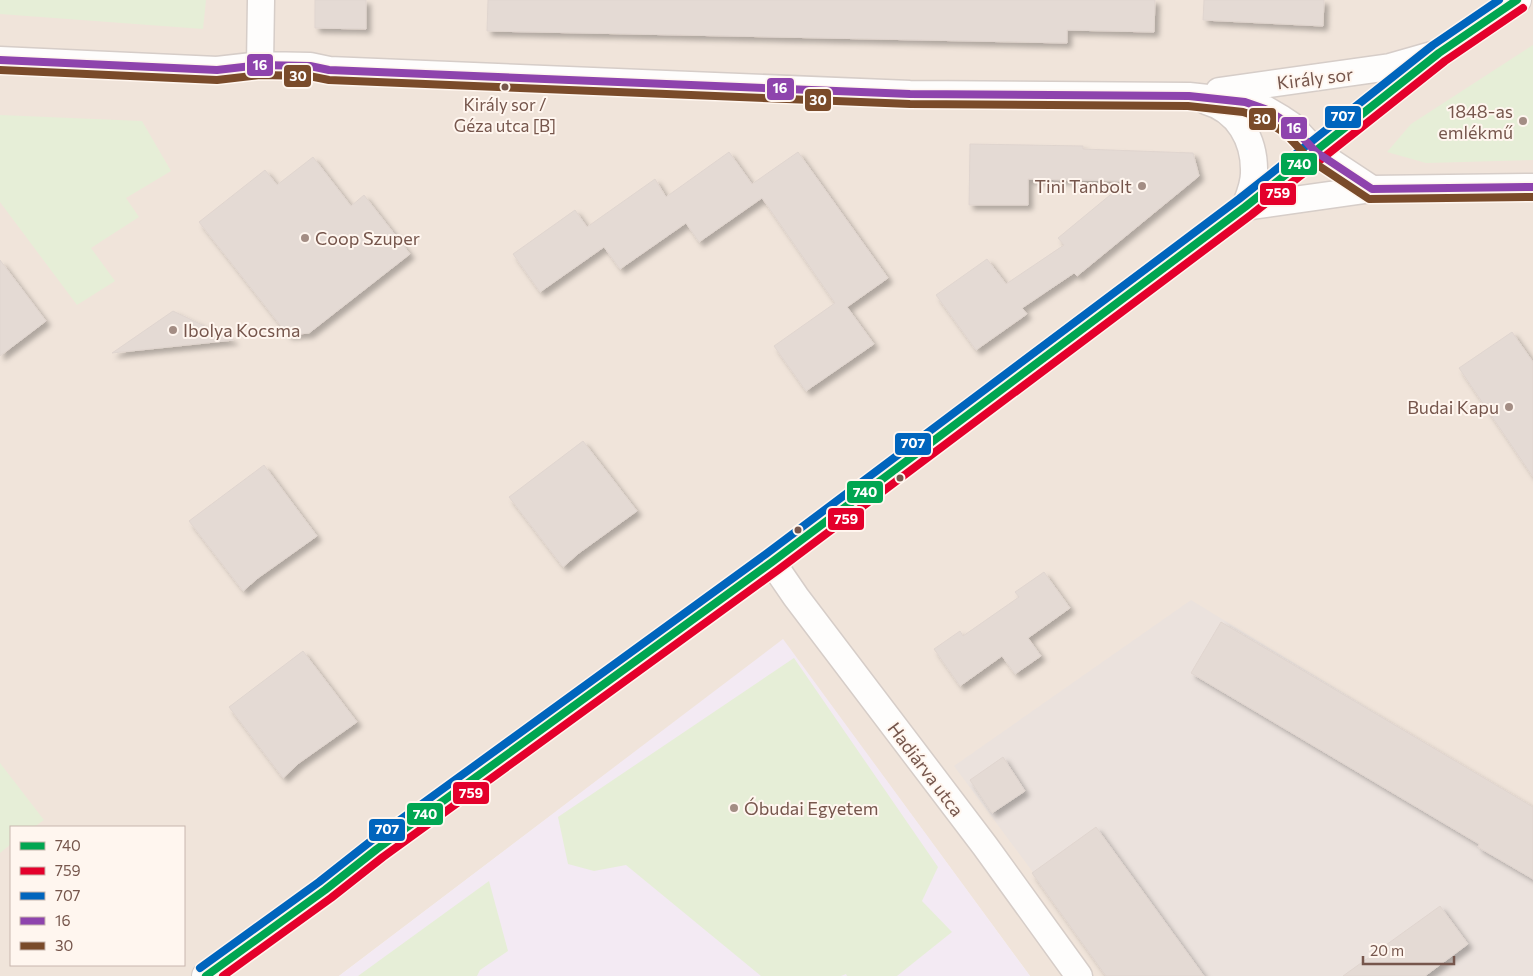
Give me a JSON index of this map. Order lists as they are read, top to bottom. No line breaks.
{"streets":{"street":["Király sor","Hadiárva utca"]},"places":["Király sor / Géza utca [B]","1848-as emlékmű","Tini Tanbolt","Coop Szuper","Ibolya Kocsma","Budai Kapu","Óbudai Egyetem"],"lines":["transit line 740","transit line 707","transit line 759","transit line 16","transit line 30"],"legend":["740","759","707","16","30"],"scale_bar":"20 m"}
